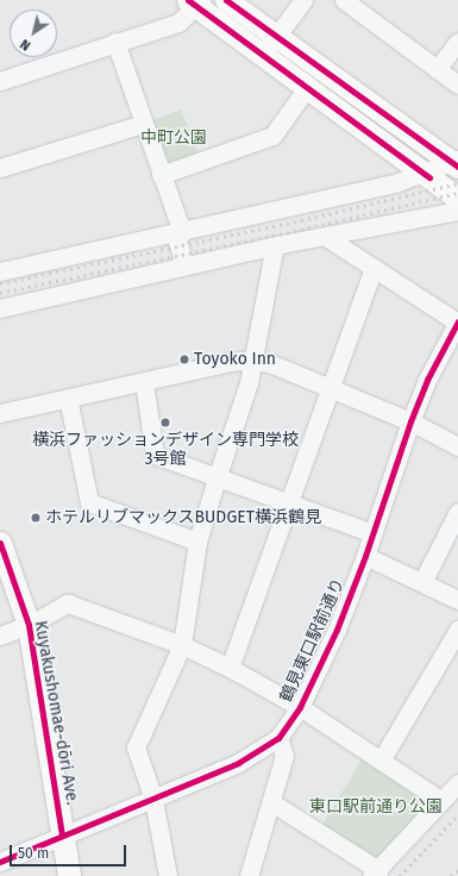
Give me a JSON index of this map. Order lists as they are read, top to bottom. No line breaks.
{"streets":{"main road":["Kuyakushomae-dōri Ave."],"street":["鶴見東口駅前通り"]},"crossings":[["鶴見東口駅前通り","Kuyakushomae-dōri Ave."]],"parks":["中町公園","東口駅前通り公園"],"places":["Toyoko Inn","横浜ファッションデザイン専門学校 3号館","ホテルリブマックスBUDGET横浜鶴見"],"scale_bar":"50 m","north":"bottom left"}
